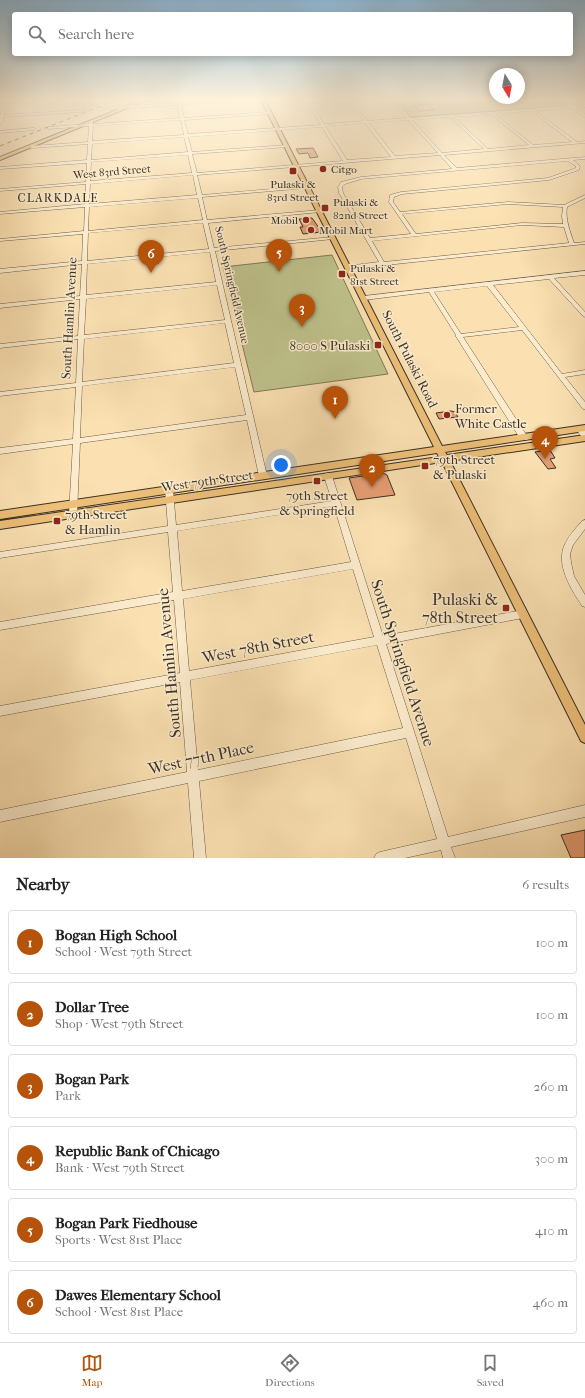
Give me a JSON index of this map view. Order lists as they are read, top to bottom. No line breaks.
{"streets":{"main road":["South Pulaski Road","West 79th Street"],"street":["West 83rd Street","South Springfield Avenue","South Hamlin Avenue","West 78th Street","West 77th Place"]},"crossings":[["West 83rd Street","South Springfield Avenue"],["West 83rd Street","South Hamlin Avenue"],["West 83rd Street","South Pulaski Road"],["South Springfield Avenue","West 79th Street"],["South Springfield Avenue","West 78th Street"],["South Springfield Avenue","West 77th Place"],["South Hamlin Avenue","West 79th Street"],["South Hamlin Avenue","West 78th Street"],["South Hamlin Avenue","West 77th Place"],["South Pulaski Road","West 79th Street"],["South Pulaski Road","West 78th Street"]],"districts":["CLARKDALE"],"places":{"other":["Citgo","Mobil","Mobil Mart","Former White Castle"],"transit":["Pulaski & 83rd Street","Pulaski & 82nd Street","Pulaski & 81st Street","8000 S Pulaski","79th Street & Pulaski","79th Street & Springfield","79th Street & Hamlin","Pulaski & 78th Street"]},"north":"bottom","page":{"search":"Search here","pins":["5","6","3","1","4","2"],"heading":["Nearby","6 results"],"list":[{"mark":"1","name":"Bogan High School","note":"School · West 79th Street","value":"100 m"},{"mark":"2","name":"Dollar Tree","note":"Shop · West 79th Street","value":"100 m"},{"mark":"3","name":"Bogan Park","note":"Park","value":"260 m"},{"mark":"4","name":"Republic Bank of Chicago","note":"Bank · West 79th Street","value":"300 m"},{"mark":"5","name":"Bogan Park Fiedhouse","note":"Sports · West 81st Place","value":"410 m"},{"mark":"6","name":"Dawes Elementary School","note":"School · West 81st Place","value":"460 m"}],"nav":["Map","Directions","Saved"]}}
